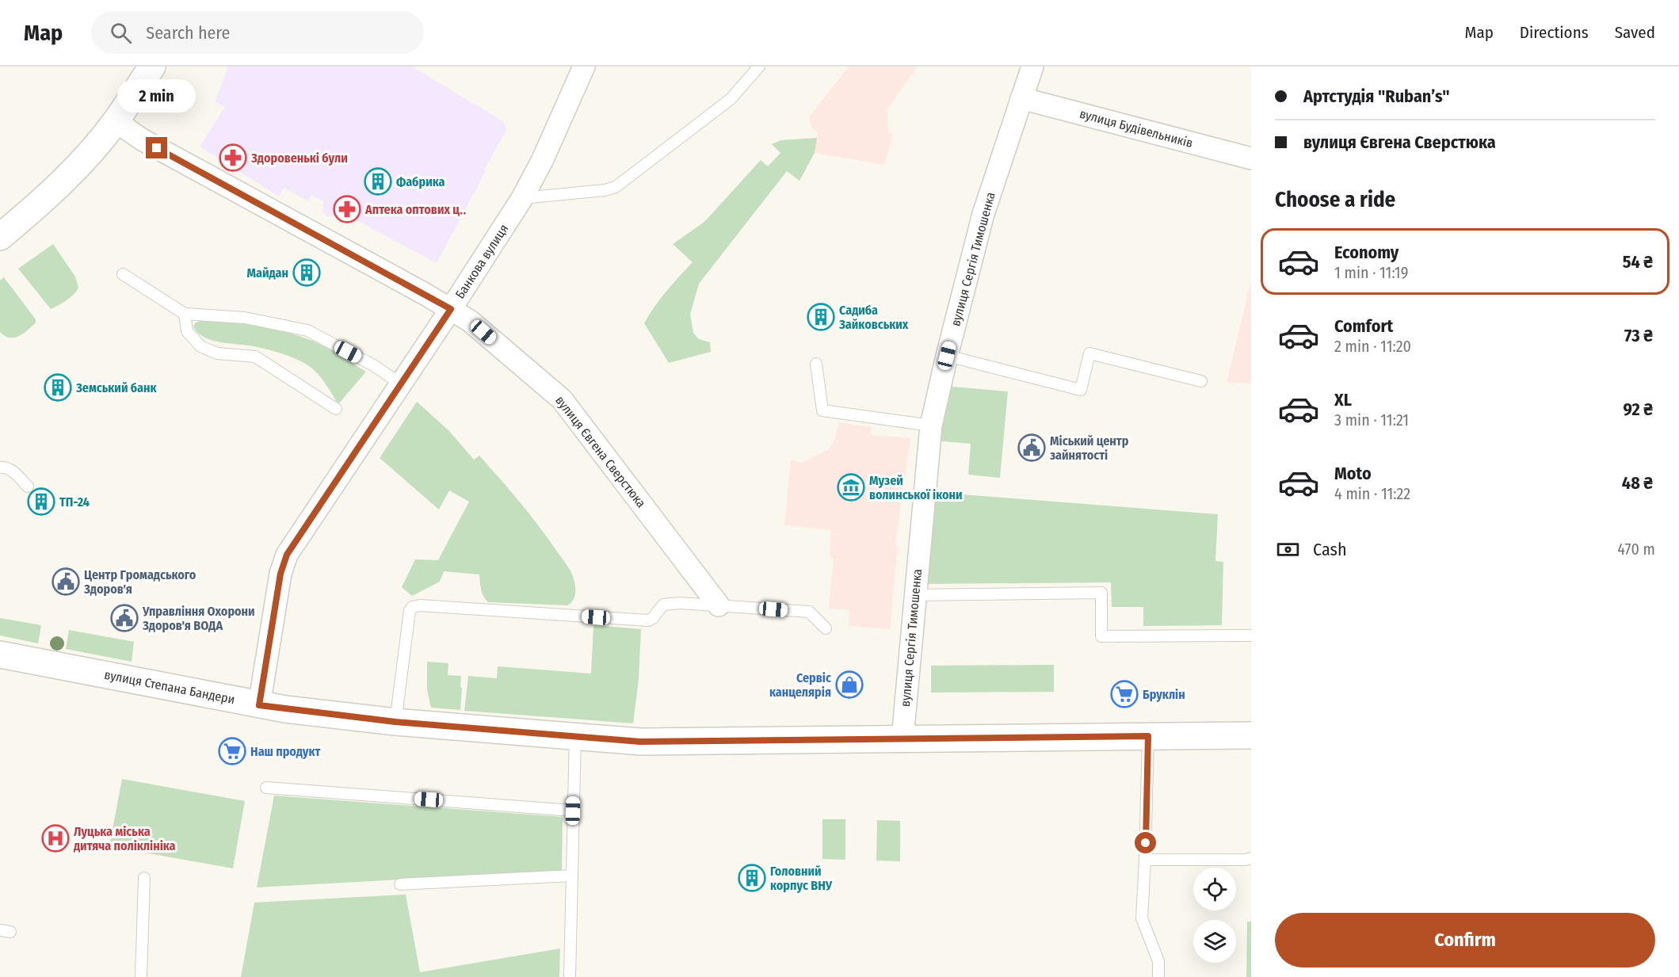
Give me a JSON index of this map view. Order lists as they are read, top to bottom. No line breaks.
{"streets":{"street":["вулиця Будівельників","вулиця Сергія Тимошенка","Банкова вулиця","вулиця Євгена Сверстюка","вулиця Степана Бандери"]},"crossings":[["вулиця Будівельників","вулиця Сергія Тимошенка"],["вулиця Сергія Тимошенка","вулиця Степана Бандери"],["Банкова вулиця","вулиця Євгена Сверстюка"],["Банкова вулиця","вулиця Степана Бандери"]],"places":{"pharmacy":["Здоровенькі були","Аптека оптових ц‥"],"building":["Фабрика","Майдан","Садиба Зайковських","Земський банк","ТП-24","Головний корпус ВНУ"],"public building":["Міський центр зайнятості","Центр Громадського Здоров'я","Управління Охорони Здоров'я ВОДА"],"museum":["Музей волинської ікони"],"shop":["Сервіс канцелярія"],"supermarket":["Бруклін","Наш продукт"],"hospital":["Луцька міська дитяча поліклініка"]},"page":{"header":"Map","search":"Search here","nav":["Map","Directions","Saved"],"banner":["Артстудія \"Ruban’s\"","вулиця Євгена Сверстюка"],"bubble":"2 min","heading":"Choose a ride","list":[{"name":"Economy","note":"1 min · 11:19","value":"54 ₴"},{"name":"Comfort","note":"2 min · 11:20","value":"73 ₴"},{"name":"XL","note":"3 min · 11:21","value":"92 ₴"},{"name":"Moto","note":"4 min · 11:22","value":"48 ₴"}],"pay":["Cash","470 m"],"buttons":"Confirm"}}
